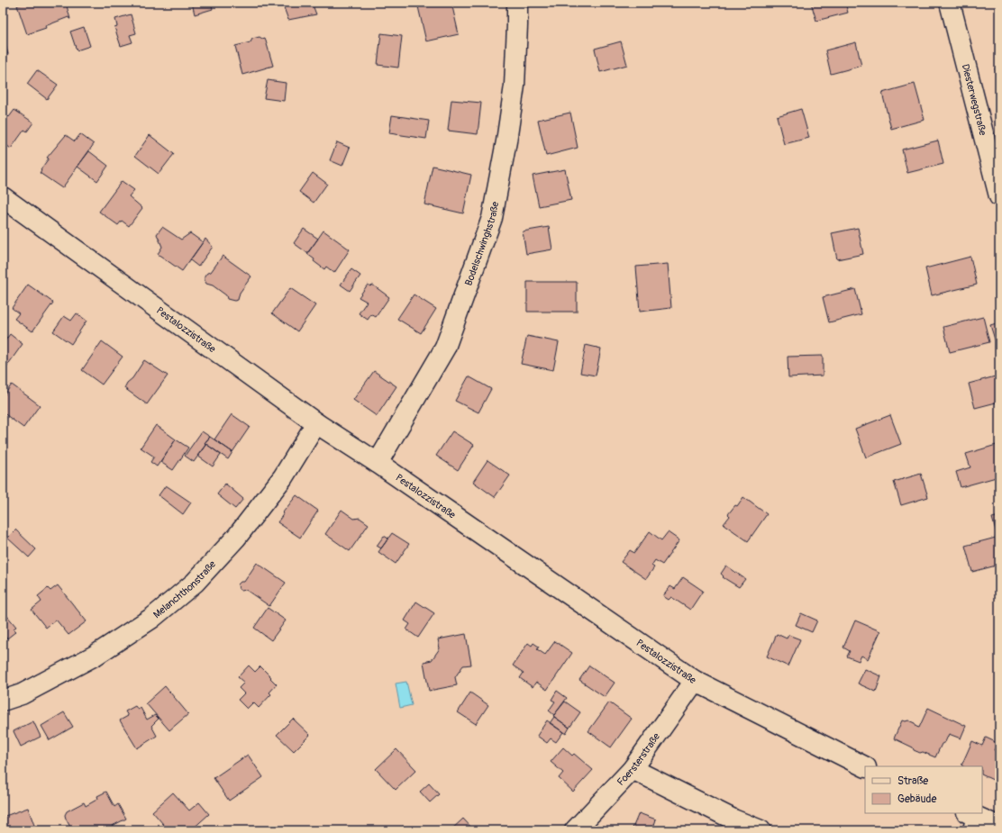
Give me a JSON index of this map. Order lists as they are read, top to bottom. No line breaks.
{"streets":{"street":["Diesterwegstraße","Bodelschwinghstraße","Pestalozzistraße","Melanchthonstraße","Foersterstraße"]},"crossings":[["Bodelschwinghstraße","Pestalozzistraße"],["Pestalozzistraße","Melanchthonstraße"],["Pestalozzistraße","Foersterstraße"]],"legend":["Straße","Gebäude"]}
